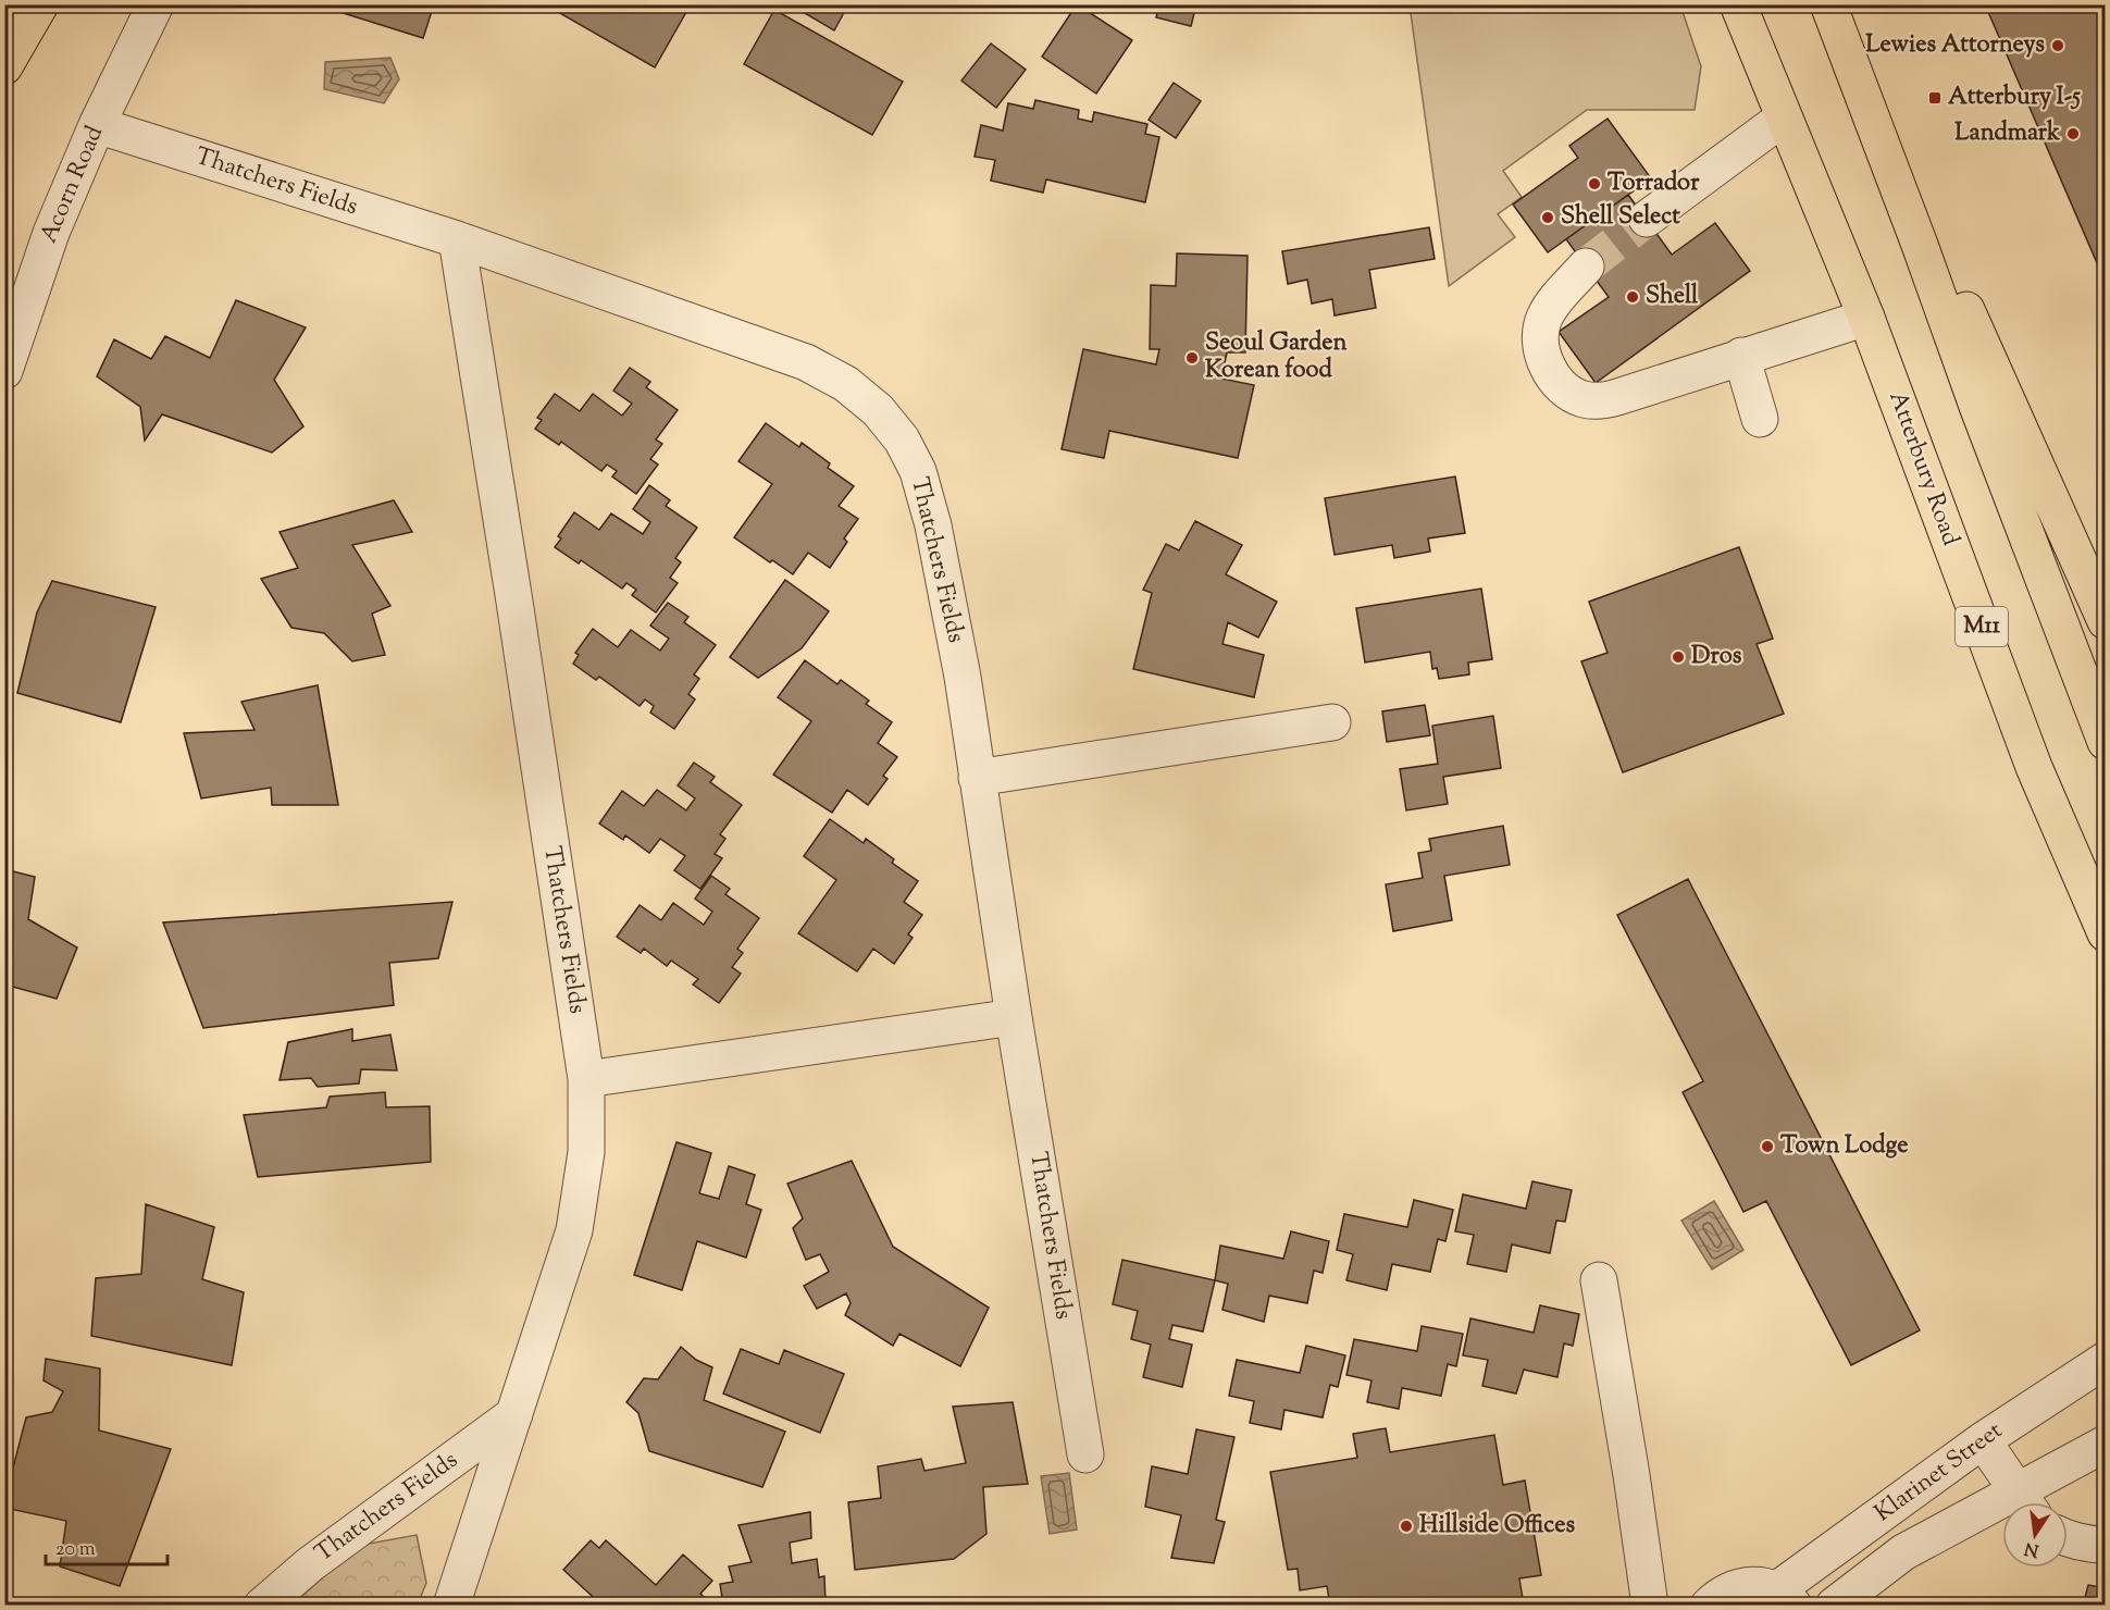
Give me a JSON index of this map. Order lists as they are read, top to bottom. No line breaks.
{"streets":{"main road":["Atterbury Road","M11"],"street":["Thatchers Fields","Acorn Road","Klarinet Street"]},"crossings":[["Thatchers Fields","Acorn Road"]],"places":{"other":["Lewies Attorneys","Landmark","Torrador","Shell Select","Shell","Seoul Garden Korean food","Dros","Town Lodge","Hillside Offices"],"transit":["Atterbury I-5"]},"scale_bar":"20 m","north":"bottom"}
